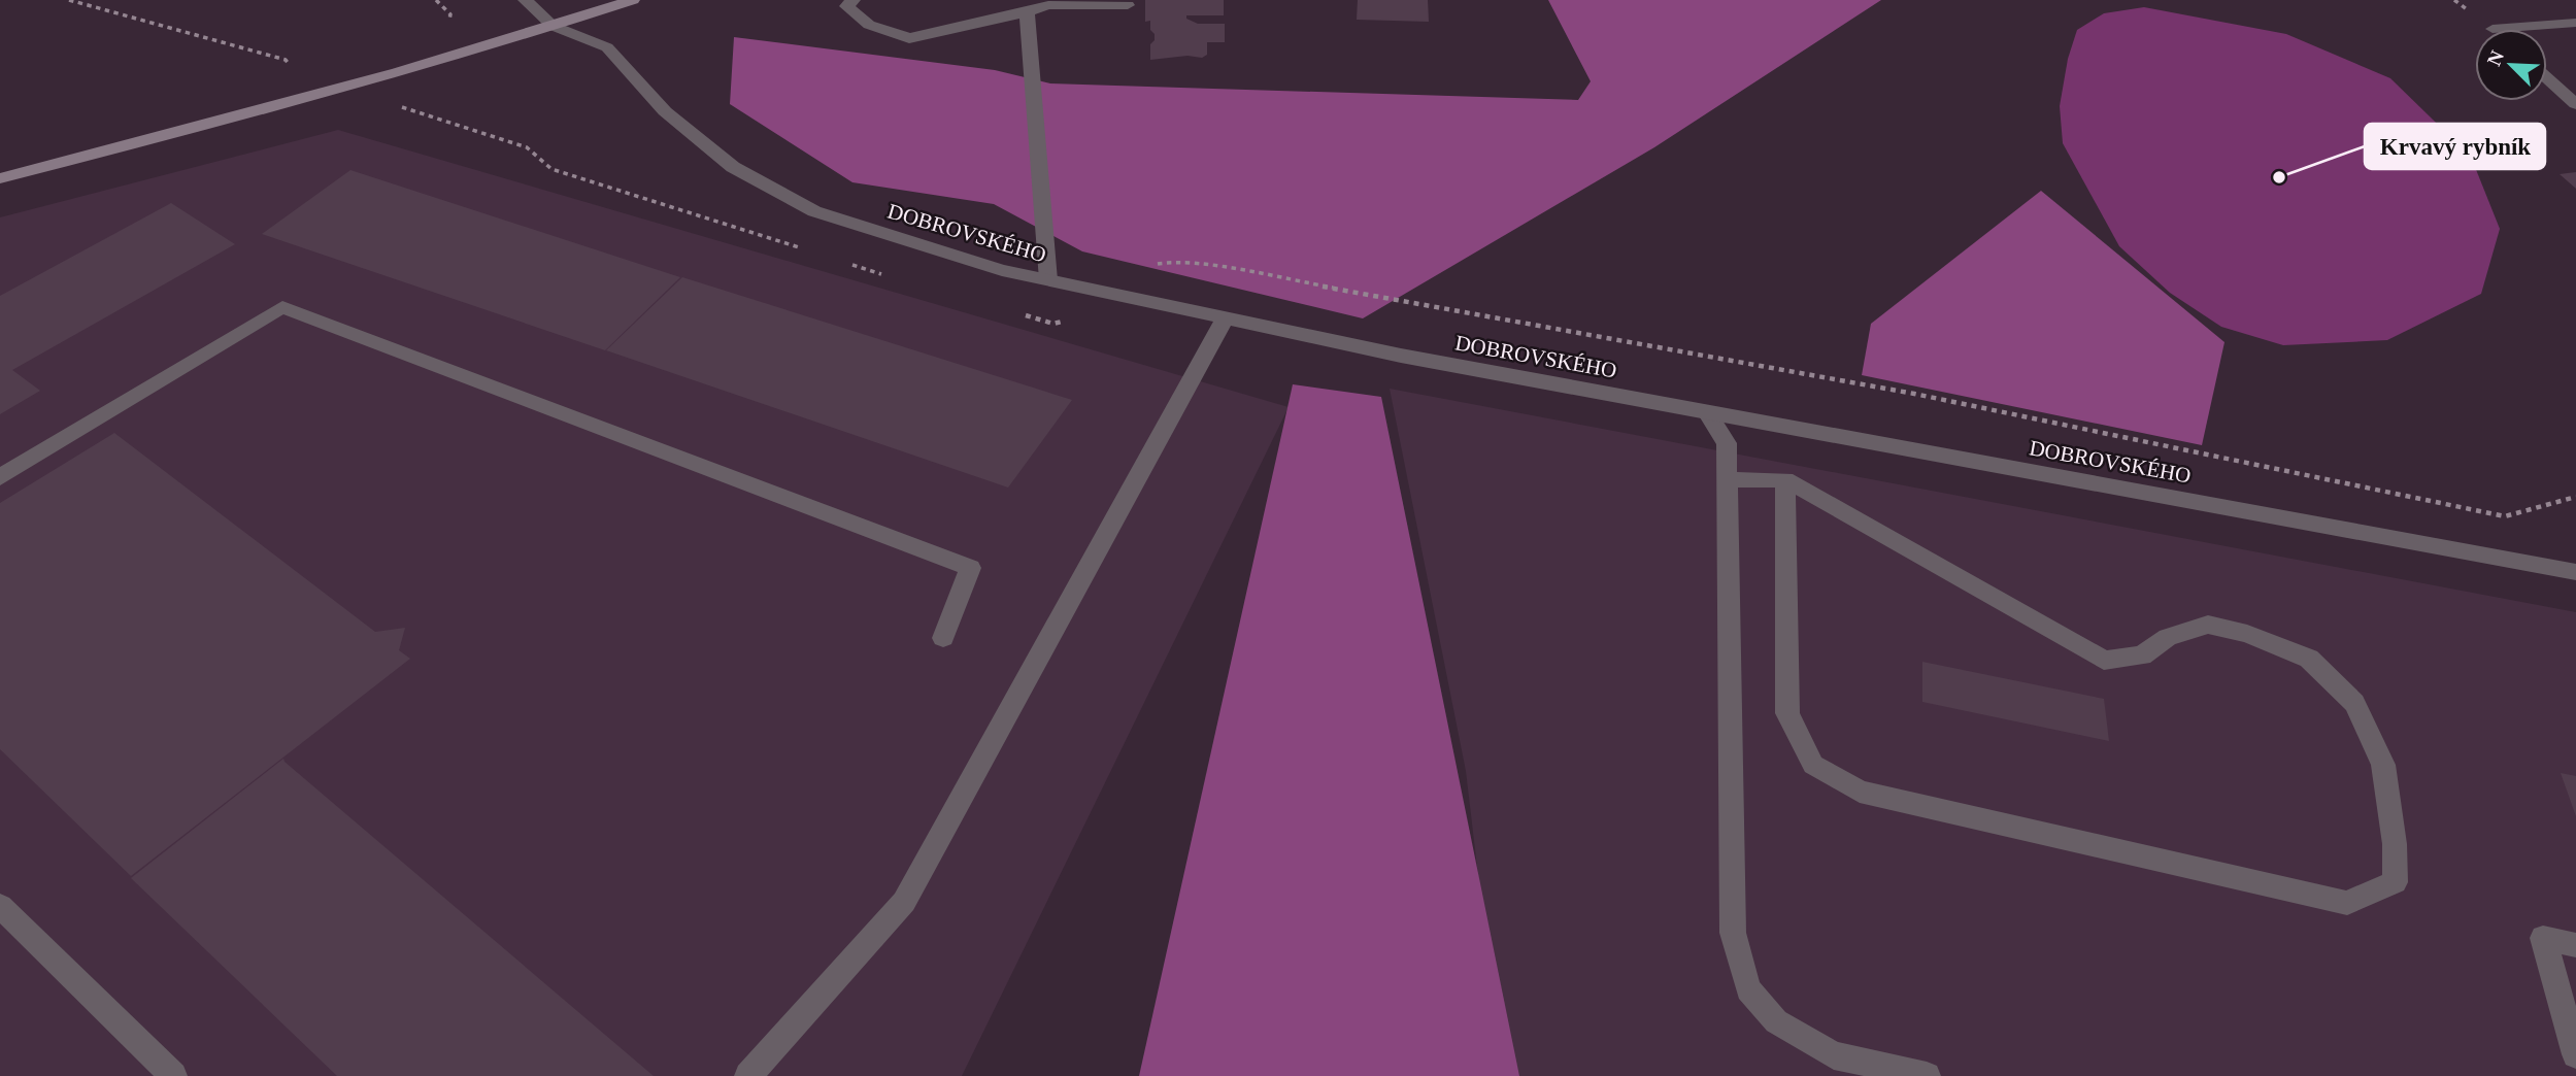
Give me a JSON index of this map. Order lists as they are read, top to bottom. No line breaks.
{"streets":{"street":["DOBROVSKÉHO"]},"places":["Krvavý rybník"],"north":"top left"}
